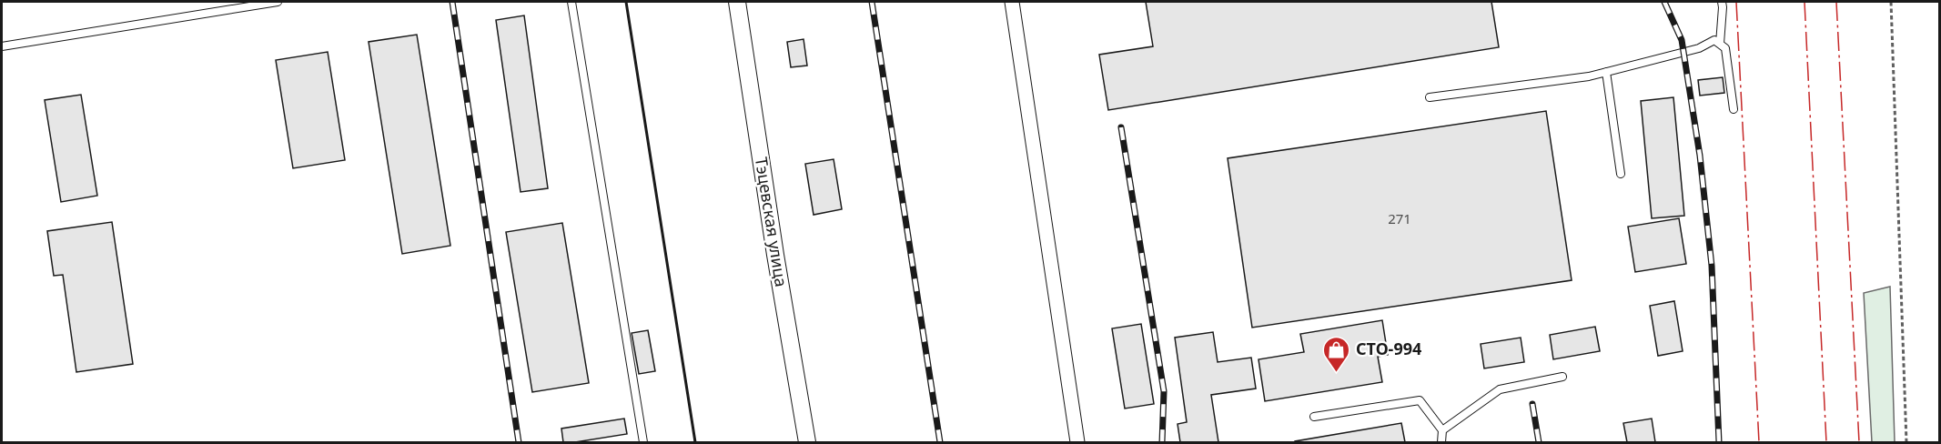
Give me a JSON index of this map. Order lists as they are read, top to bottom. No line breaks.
{"streets":{"street":["Тэцевская улица"]},"places":{"shop":["СТО-994"]},"house_numbers":["271"]}
